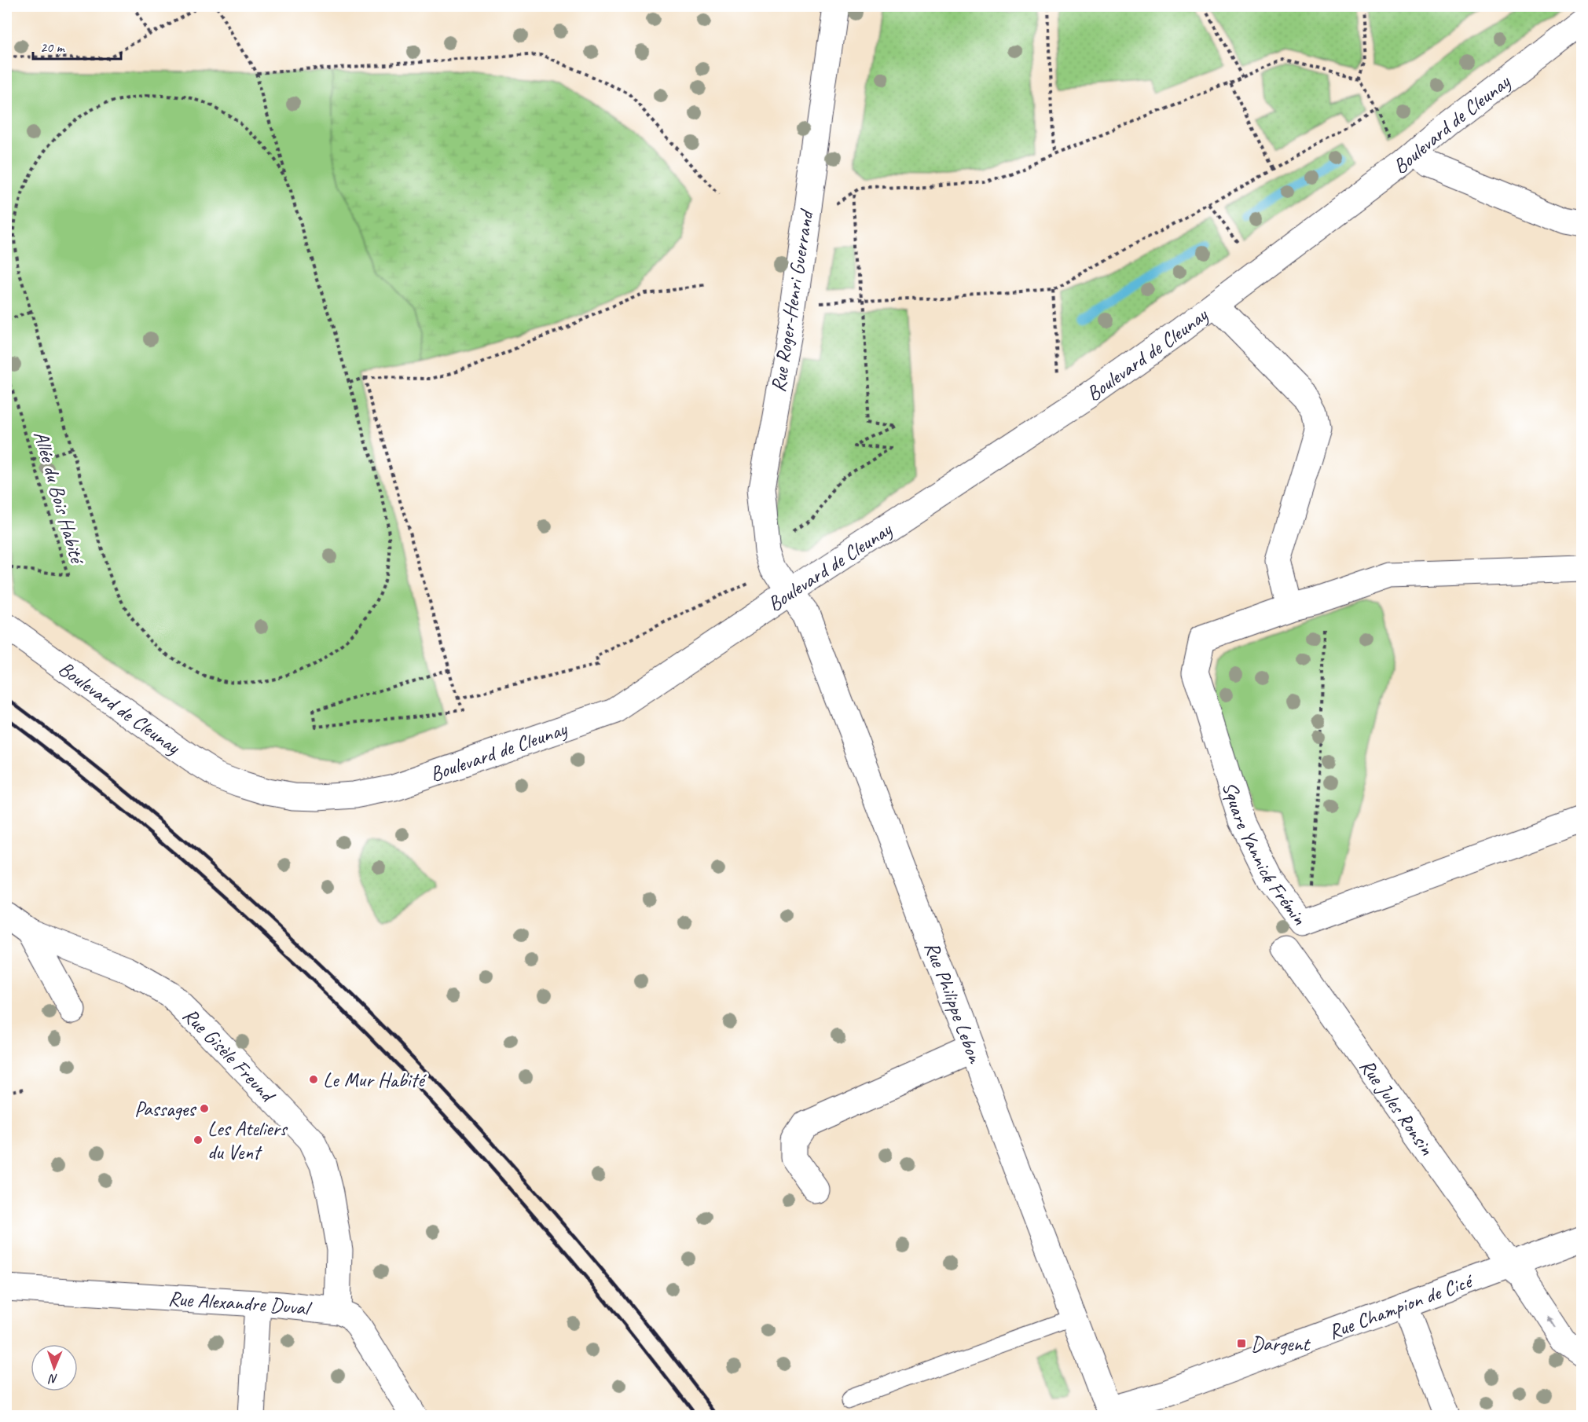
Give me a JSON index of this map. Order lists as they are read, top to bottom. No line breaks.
{"streets":{"street":["Boulevard de Cleunay","Rue Roger-Henri Guerrand","Square Yannick Frémin","Rue Philippe Lebon","Rue Gisèle Freund","Rue Jules Ronsin","Rue Alexandre Duval","Rue Champion de Cicé"],"path":["Allée du Bois Habité"]},"crossings":[["Boulevard de Cleunay","Rue Roger-Henri Guerrand"],["Boulevard de Cleunay","Rue Philippe Lebon"],["Rue Roger-Henri Guerrand","Rue Philippe Lebon"],["Rue Philippe Lebon","Rue Champion de Cicé"],["Rue Gisèle Freund","Rue Alexandre Duval"],["Rue Jules Ronsin","Rue Champion de Cicé"]],"places":{"other":["Le Mur Habité","Passages","Les Ateliers du Vent"],"transit":["Dargent"]},"scale_bar":"20 m","north":"bottom"}
